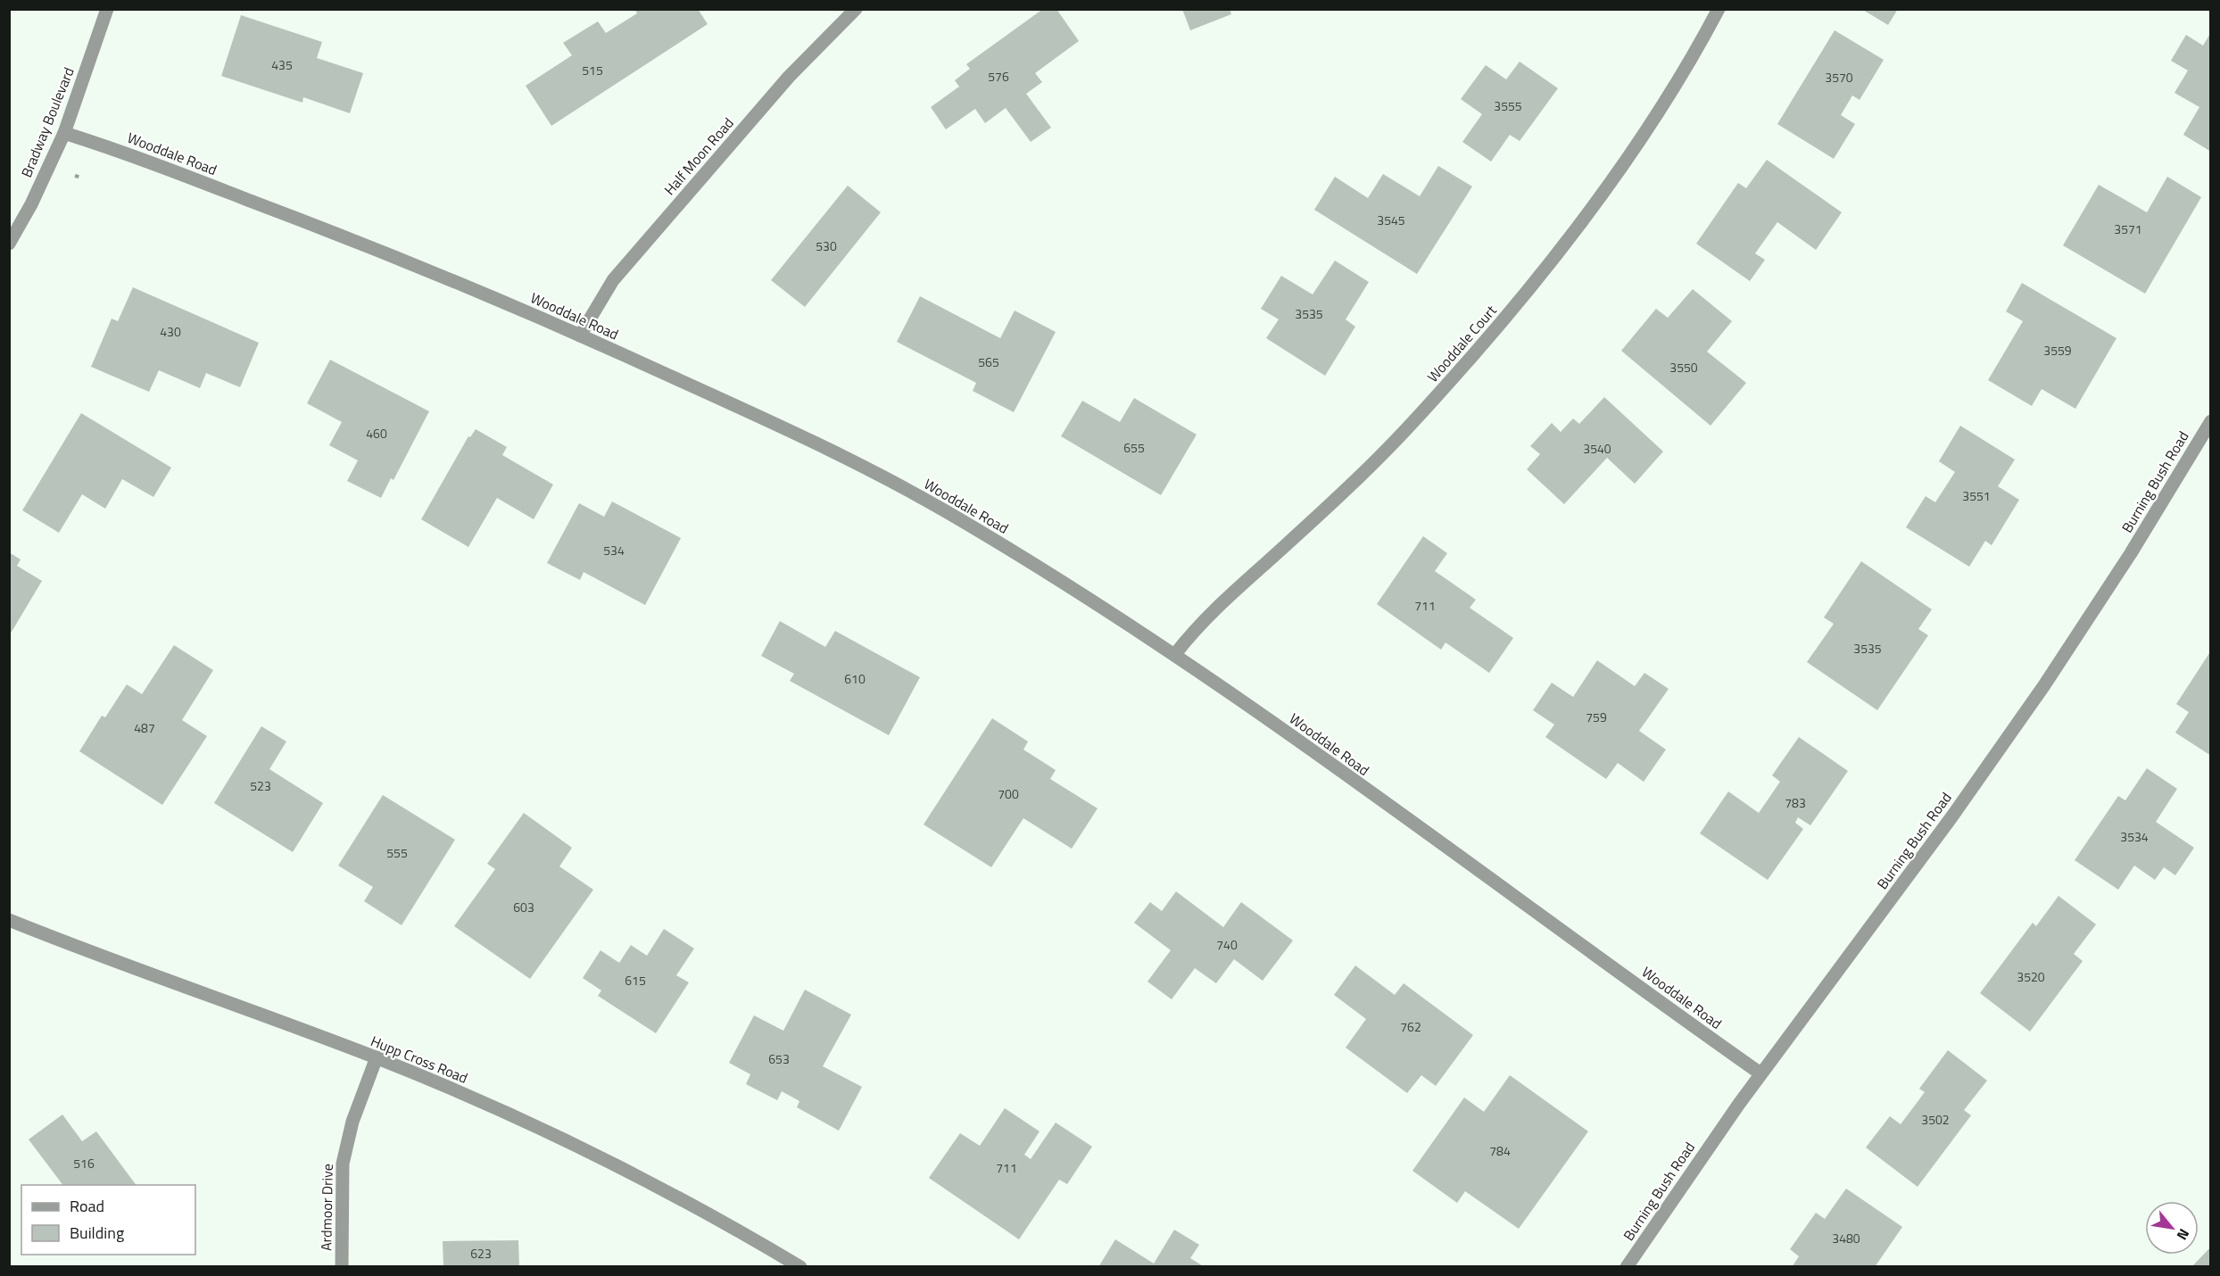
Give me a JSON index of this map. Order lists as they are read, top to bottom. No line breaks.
{"streets":{"street":["Bradway Boulevard","Wooddale Road","Half Moon Road","Wooddale Court","Burning Bush Road","Hupp Cross Road","Ardmoor Drive"]},"crossings":[["Bradway Boulevard","Wooddale Road"],["Wooddale Road","Half Moon Road"],["Wooddale Road","Wooddale Court"],["Wooddale Road","Burning Bush Road"],["Hupp Cross Road","Ardmoor Drive"]],"house_numbers":["435","515","576","3570","3555","3545","3571","530","3535","430","3559","565","3550","460","655","3540","3551","534","711","3535","610","759","487","523","700","783","3534","555","603","740","3520","615","762","653","3502","784","516","711","3480","623"],"legend":["Road","Building"],"north":"bottom right"}
